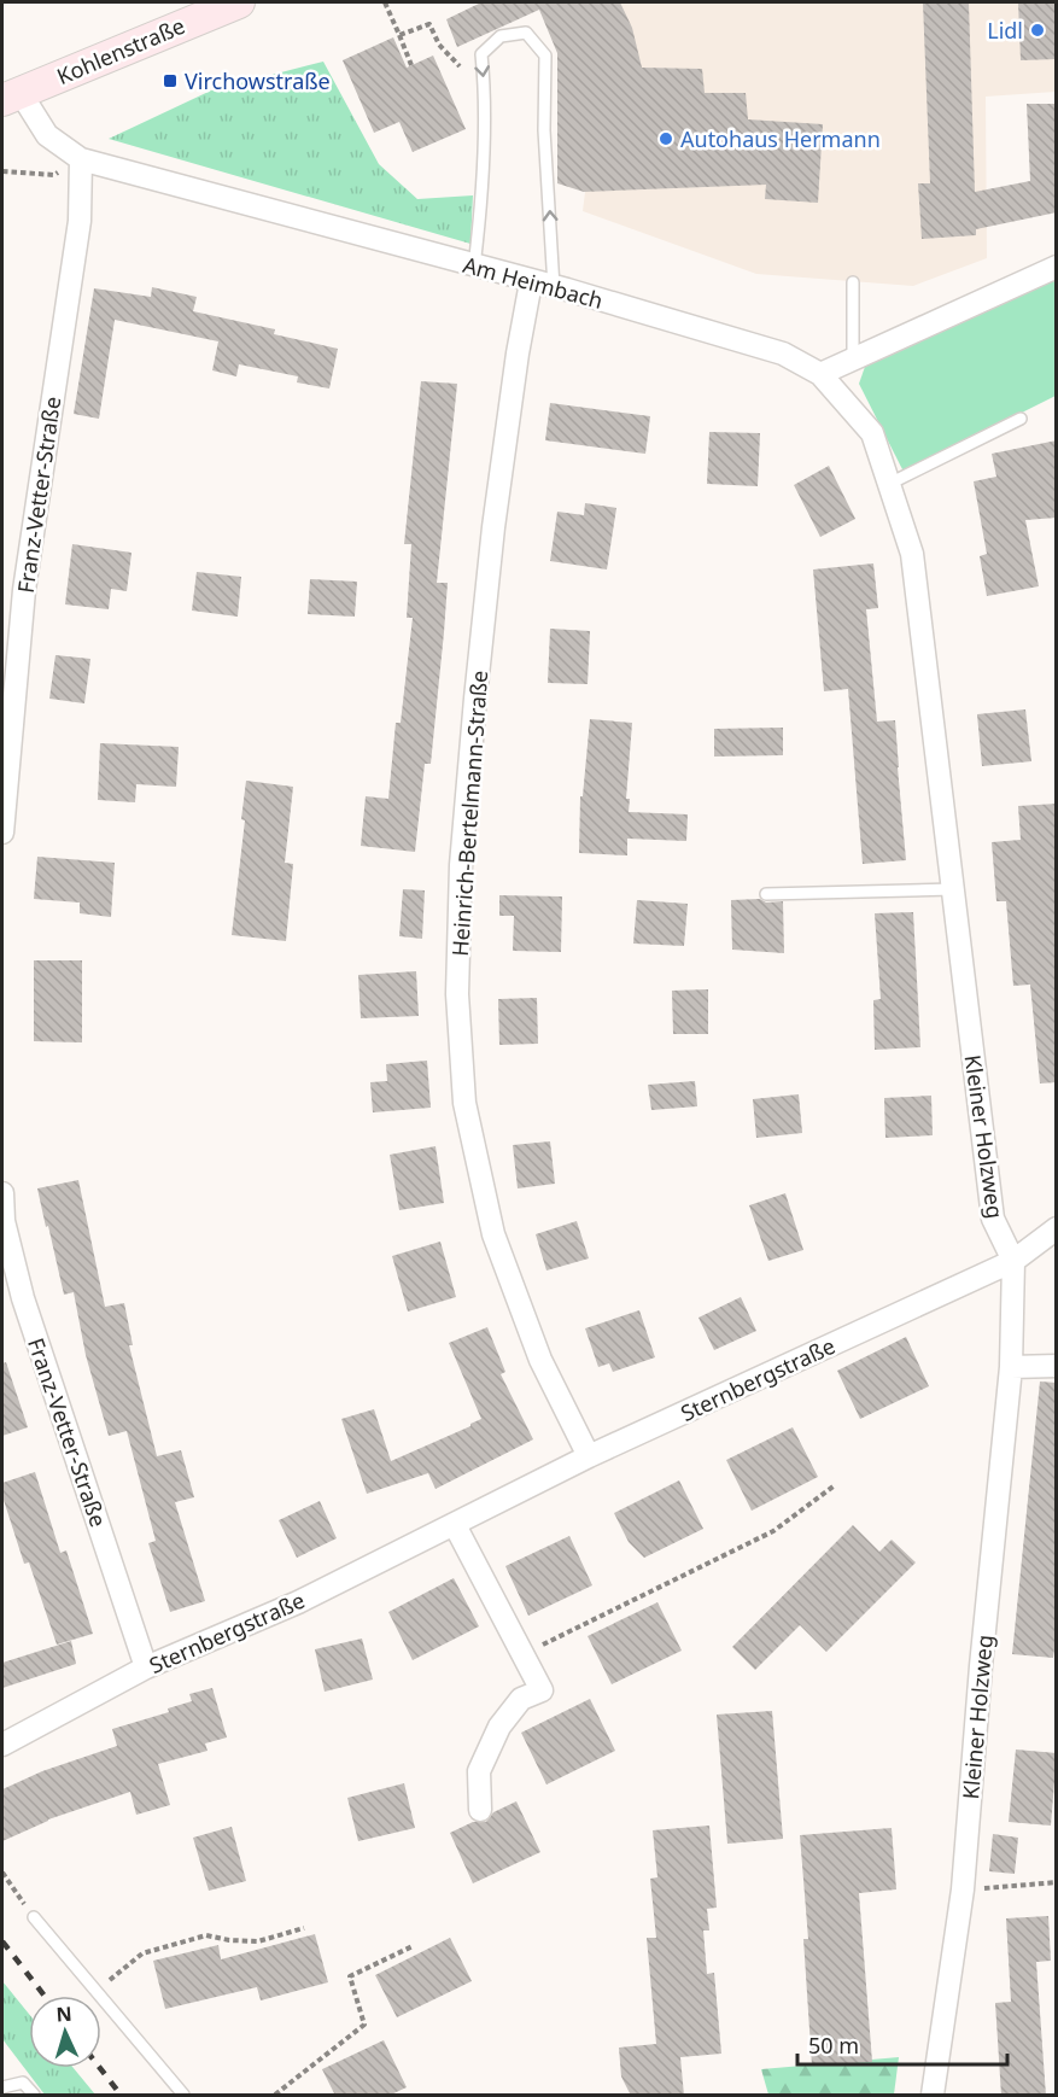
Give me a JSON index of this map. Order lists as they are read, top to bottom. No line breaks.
{"streets":{"main road":["Kohlenstraße"],"street":["Am Heimbach","Franz-Vetter-Straße","Heinrich-Bertelmann-Straße","Kleiner Holzweg","Sternbergstraße"]},"crossings":[["Kohlenstraße","Am Heimbach"],["Am Heimbach","Franz-Vetter-Straße"],["Am Heimbach","Heinrich-Bertelmann-Straße"],["Am Heimbach","Kleiner Holzweg"],["Franz-Vetter-Straße","Sternbergstraße"],["Heinrich-Bertelmann-Straße","Sternbergstraße"],["Kleiner Holzweg","Sternbergstraße"]],"places":{"other":["Lidl","Autohaus Hermann"],"transit":["Virchowstraße"]},"scale_bar":"50 m","north":"top"}
